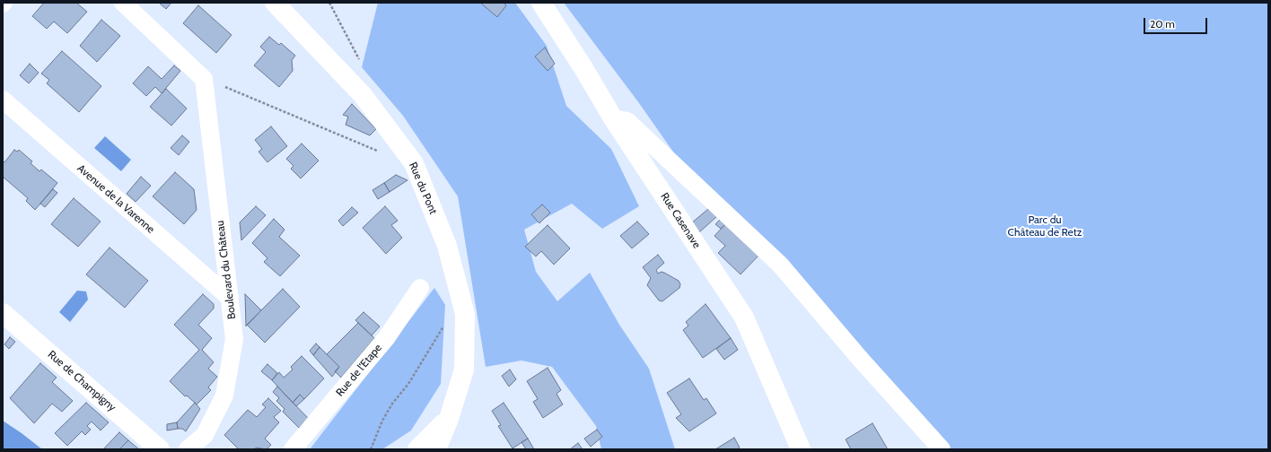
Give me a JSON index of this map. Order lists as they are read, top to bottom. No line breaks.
{"streets":{"street":["Rue du Pont","Avenue de la Varenne","Rue Casenave","Boulevard du Château","Rue de l'Etape","Rue de Champigny"]},"crossings":[["Avenue de la Varenne","Boulevard du Château"]],"parks":["Parc du Château de Retz"],"scale_bar":"20 m"}
